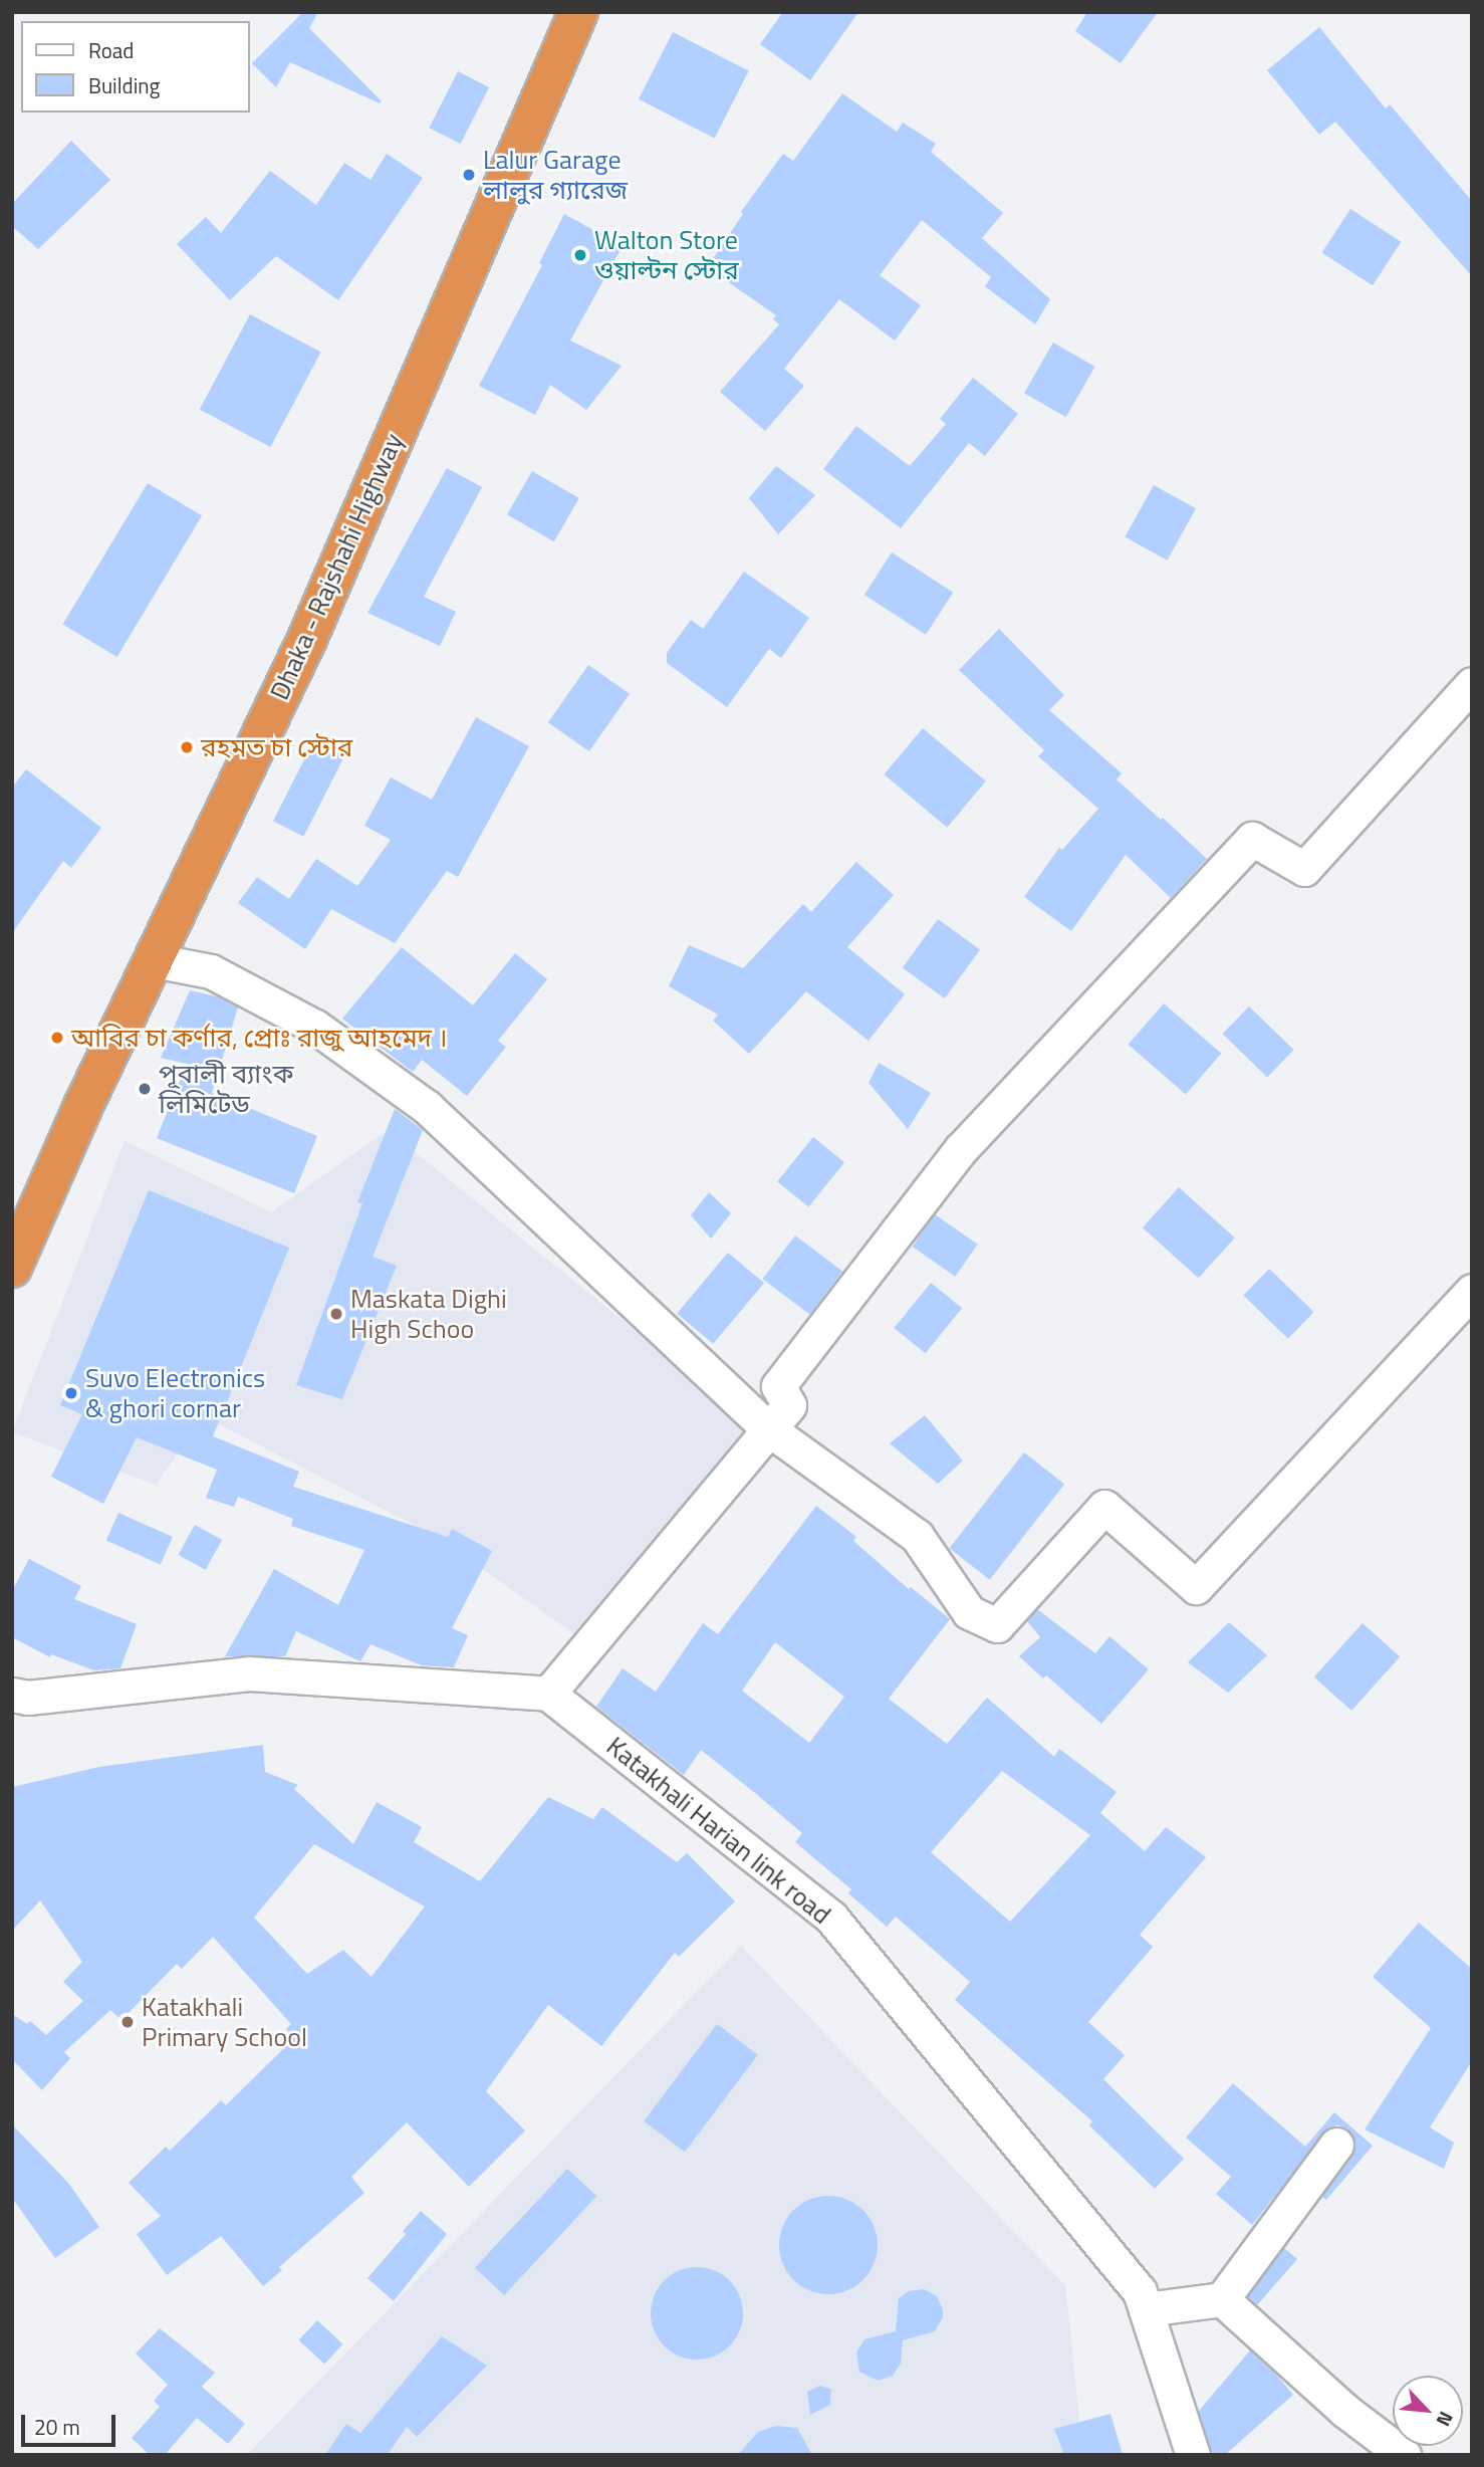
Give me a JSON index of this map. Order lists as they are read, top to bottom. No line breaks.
{"streets":{"highway":["Dhaka - Rajshahi Highway"],"street":["Katakhali Harian link road"]},"places":["Lalur Garage লালুর গ্যারেজ","Walton Store ওয়াল্টন স্টোর","রহমত চা স্টোর","আবির চা কর্ণার, প্রোঃ রাজু আহমেদ ।","পূবালী ব্যাংক লিমিটেড","Maskata Dighi High Schoo","Suvo Electronics & ghori cornar","Katakhali Primary School"],"legend":["Road","Building"],"scale_bar":"20 m","north":"bottom right"}
